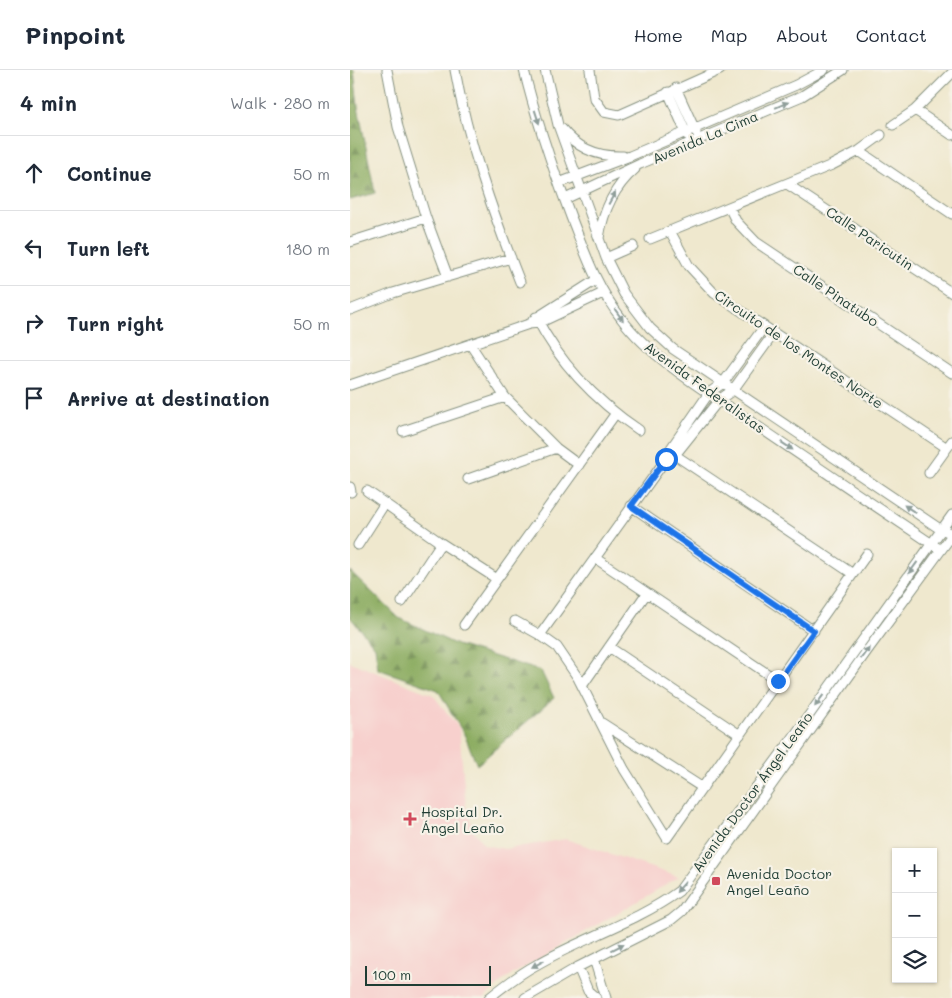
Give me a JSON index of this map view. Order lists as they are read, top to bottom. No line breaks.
{"streets":{"street":["Avenida La Cima","Calle Paricutin","Calle Pinatubo","Circuito de los Montes Norte","Avenida Federalistas","Avenida Doctor Ángel Leaño"]},"crossings":[["Avenida La Cima","Avenida Federalistas"],["Avenida Federalistas","Avenida Doctor Ángel Leaño"]],"places":{"health":["Hospital Dr. Ángel Leaño"],"transit":["Avenida Doctor Angel Leaño"]},"scale_bar":"100 m","page":{"header":"Pinpoint","nav":["Home","Map","About","Contact"],"heading":["4 min","Walk · 280 m"],"list":[["Continue","50 m"],["Turn left","180 m"],["Turn right","50 m"],"Arrive at destination"],"map_buttons":["+","−"],"scale":"100 m"}}
